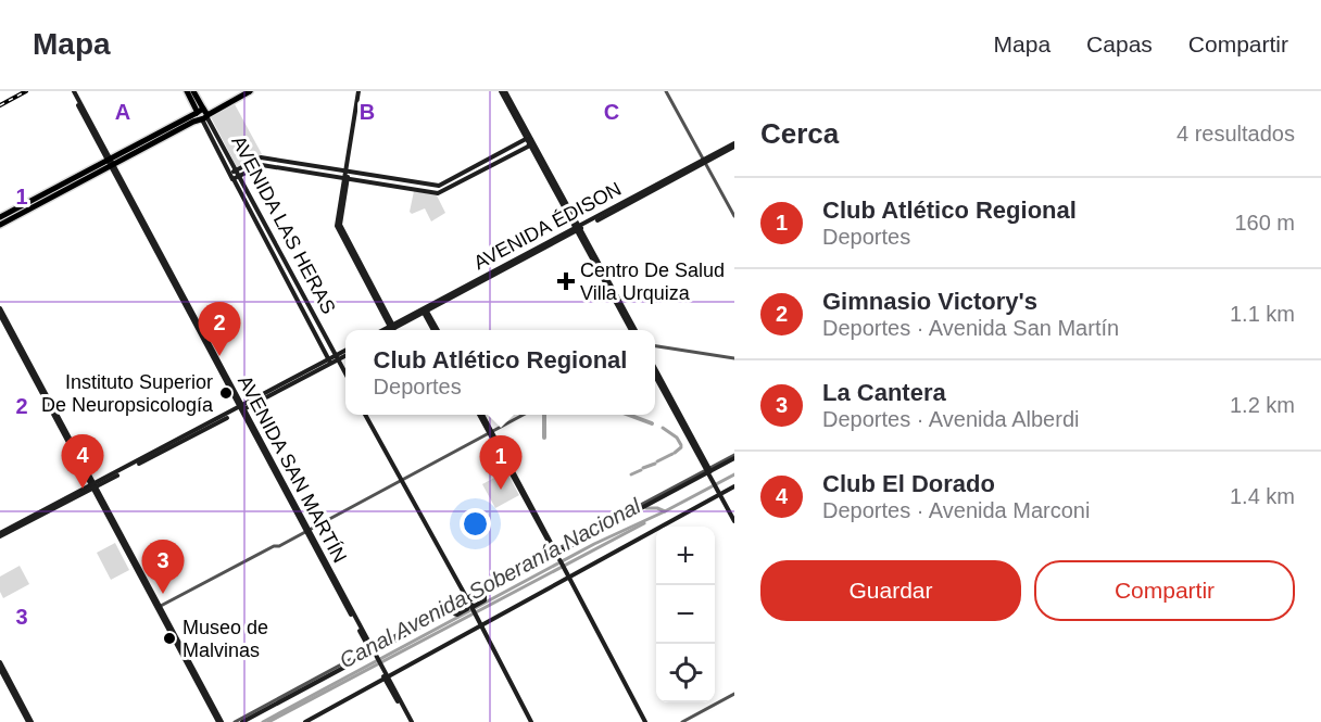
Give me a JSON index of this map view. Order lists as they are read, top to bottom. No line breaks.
{"streets":{"main road":["AVENIDA LAS HERAS","AVENIDA ÉDISON","AVENIDA SAN MARTÍN"]},"water":["Canal Avenida Soberanía Nacional"],"places":{"health":["Centro De Salud Villa Urquiza"],"other":["Instituto Superior De Neuropsicología","Museo de Malvinas"]},"page":{"header":"Mapa","nav":["Mapa","Capas","Compartir"],"heading":["Cerca","4 resultados"],"list":[{"mark":"1","name":"Club Atlético Regional","note":"Deportes","value":"160 m"},{"mark":"2","name":"Gimnasio Victory's","note":"Deportes · Avenida San Martín","value":"1.1 km"},{"mark":"3","name":"La Cantera","note":"Deportes · Avenida Alberdi","value":"1.2 km"},{"mark":"4","name":"Club El Dorado","note":"Deportes · Avenida Marconi","value":"1.4 km"}],"pins":["2","4","1","3"],"popup":["Club Atlético Regional","Deportes"],"map_buttons":["+","−"],"buttons":["Guardar","Compartir"]},"grid":{"columns":["A","B","C"],"rows":["1","2","3"]}}
